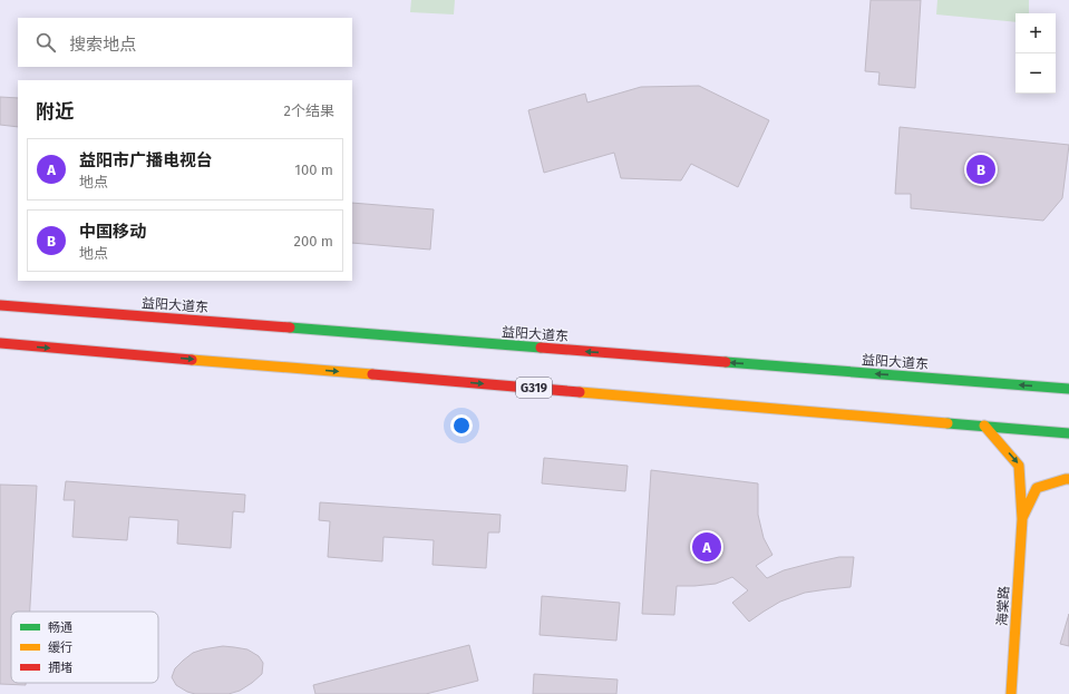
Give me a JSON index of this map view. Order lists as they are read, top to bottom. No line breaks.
{"streets":{"main road":["益阳大道东","G319","海棠路"]},"crossings":[["G319","海棠路"]],"legend":["畅通","缓行","拥堵"],"page":{"map_buttons":["+","−"],"search":"搜索地点","heading":["附近","2个结果"],"list":[{"mark":"A","name":"益阳市广播电视台","note":"地点","value":"100 m"},{"mark":"B","name":"中国移动","note":"地点","value":"200 m"}],"pins":["B","A"]}}
